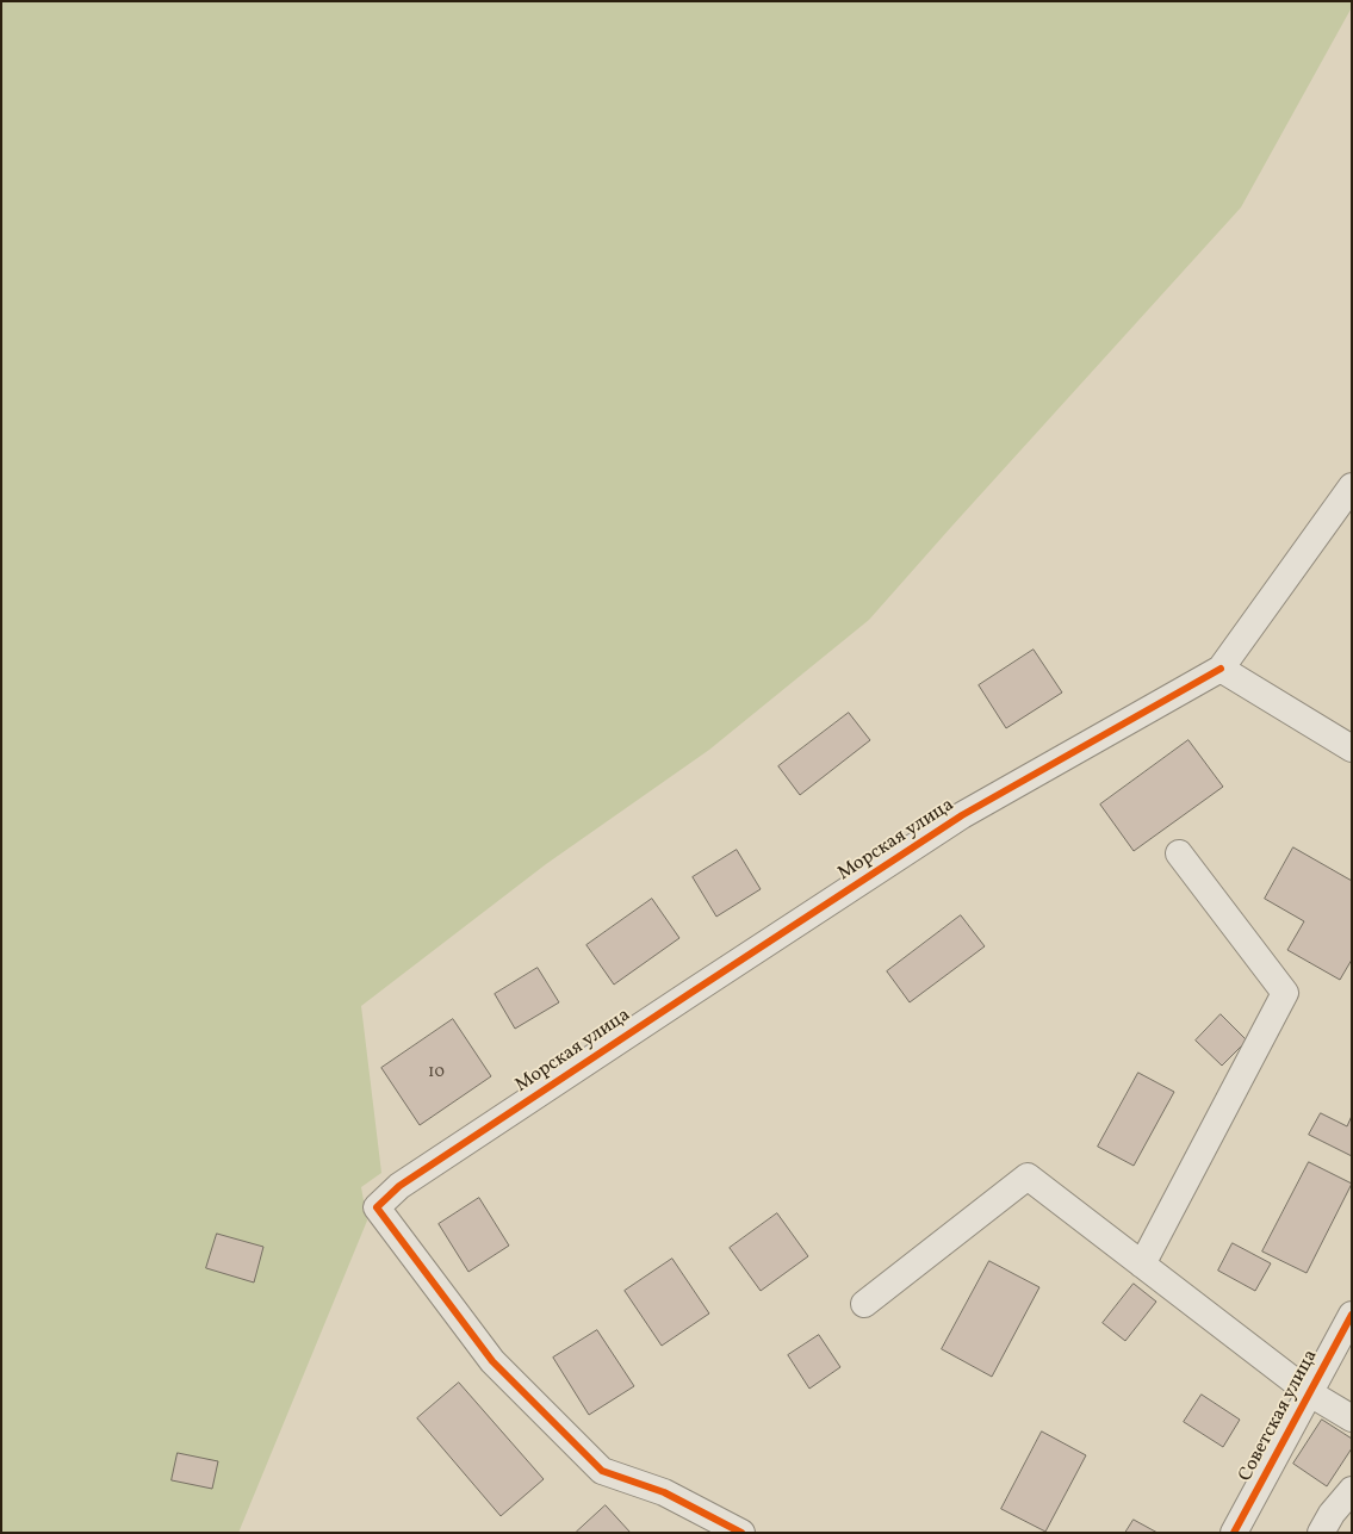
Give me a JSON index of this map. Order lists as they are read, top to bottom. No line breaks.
{"streets":{"street":["Морская улица","Советская улица"]},"house_numbers":["10"]}
